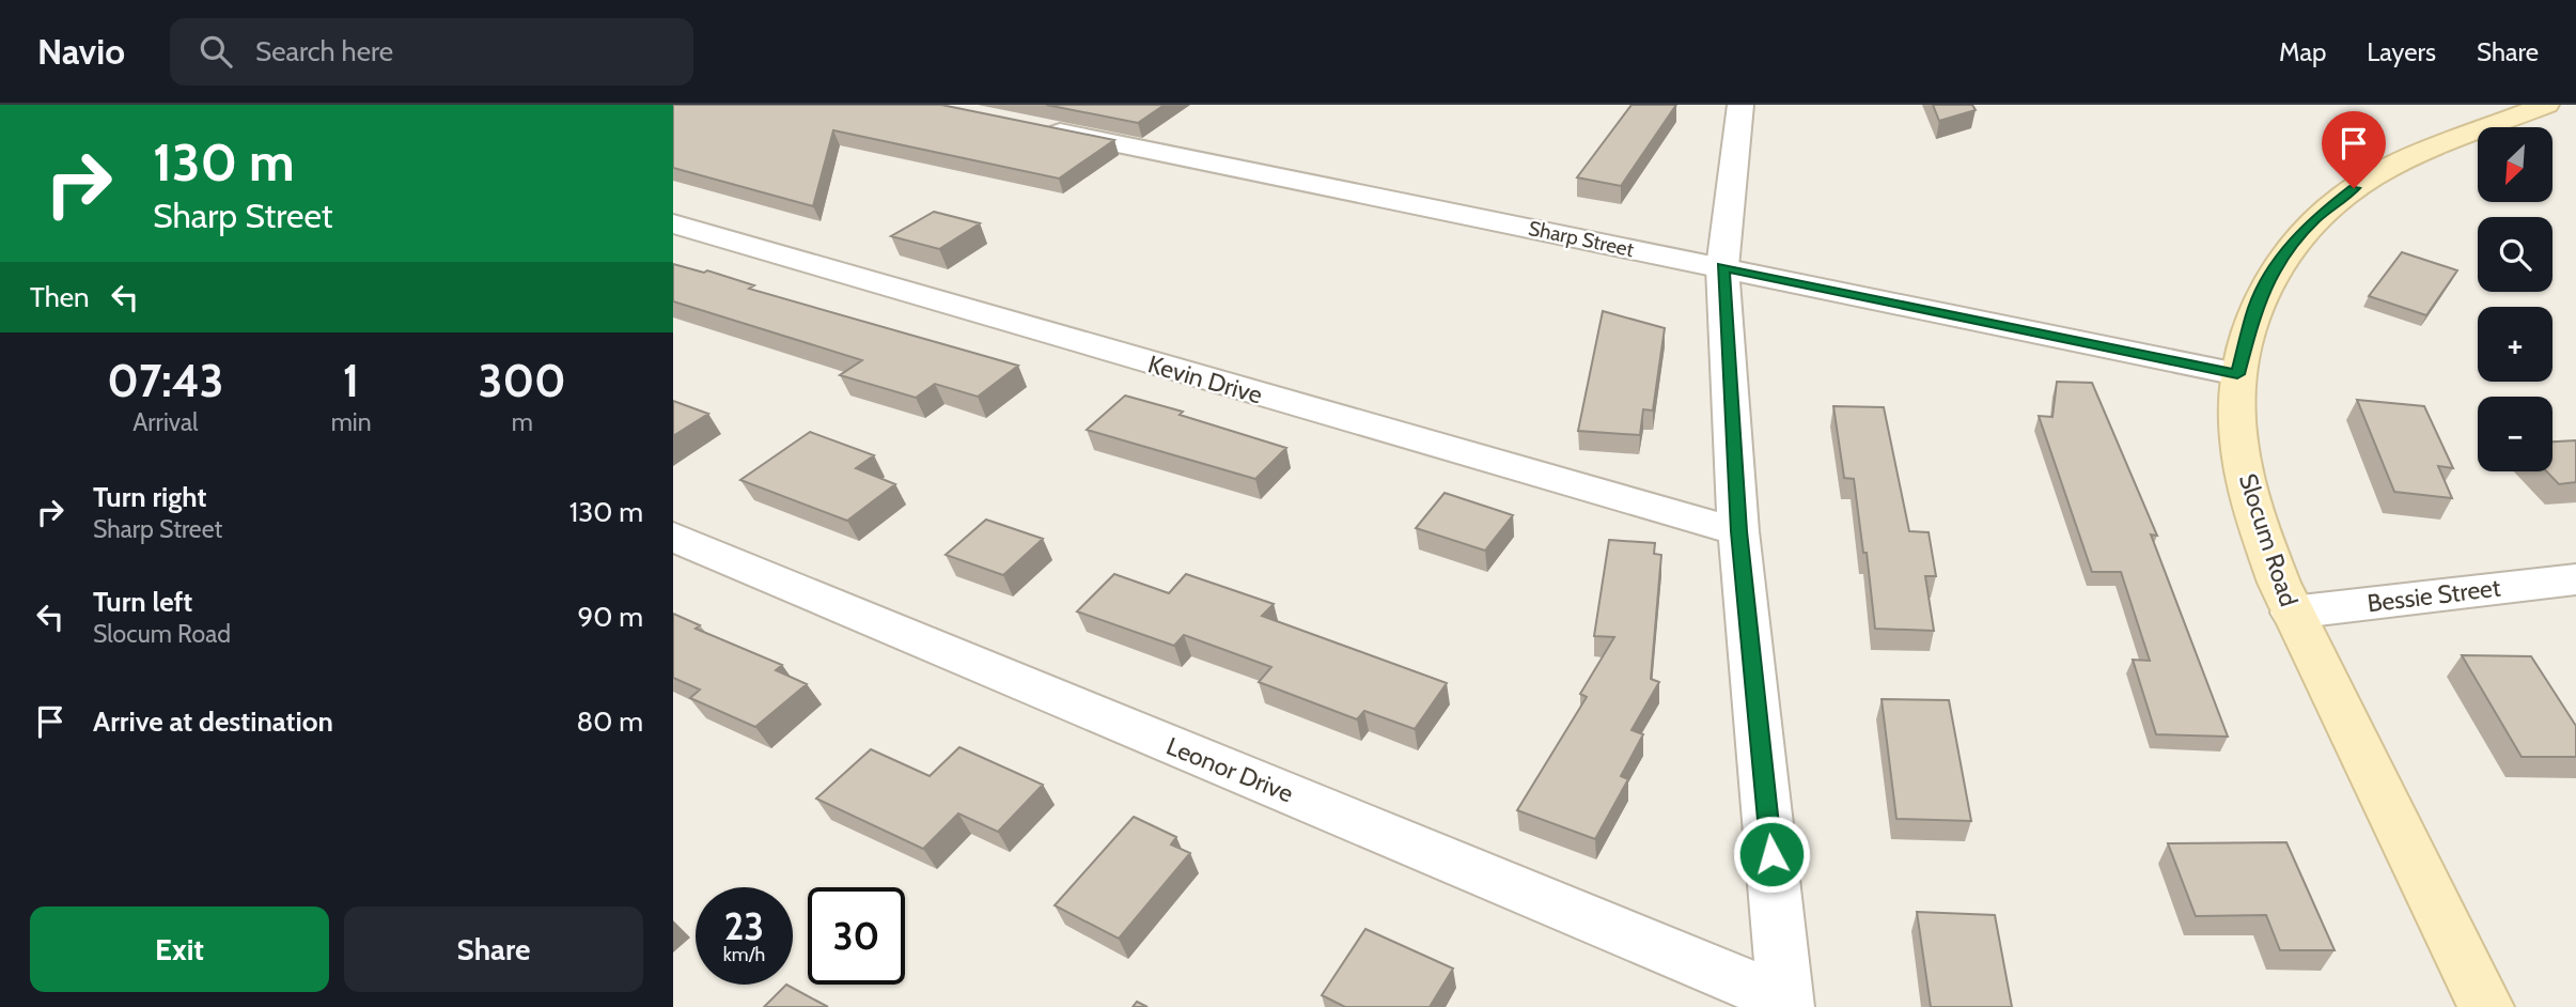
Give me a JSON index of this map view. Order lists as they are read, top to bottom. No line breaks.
{"streets":{"main road":["Slocum Road"],"street":["Sharp Street","Kevin Drive","Bessie Street","Leonor Drive"]},"crossings":[["Sharp Street","Slocum Road"],["Slocum Road","Bessie Street"]],"north":"bottom left","page":{"header":"Navio","search":"Search here","nav":["Map","Layers","Share"],"turn":["130 m","Sharp Street"],"map_buttons":["+","−"],"then":"Then","eta":["07:43","Arrival","1","min","300","m"],"list":[{"name":"Turn right","note":"Sharp Street","value":"130 m"},{"name":"Turn left","note":"Slocum Road","value":"90 m"},{"name":"Arrive at destination","value":"80 m"}],"speed":"23 km/h","limit":"30","buttons":["Exit","Share"]}}
